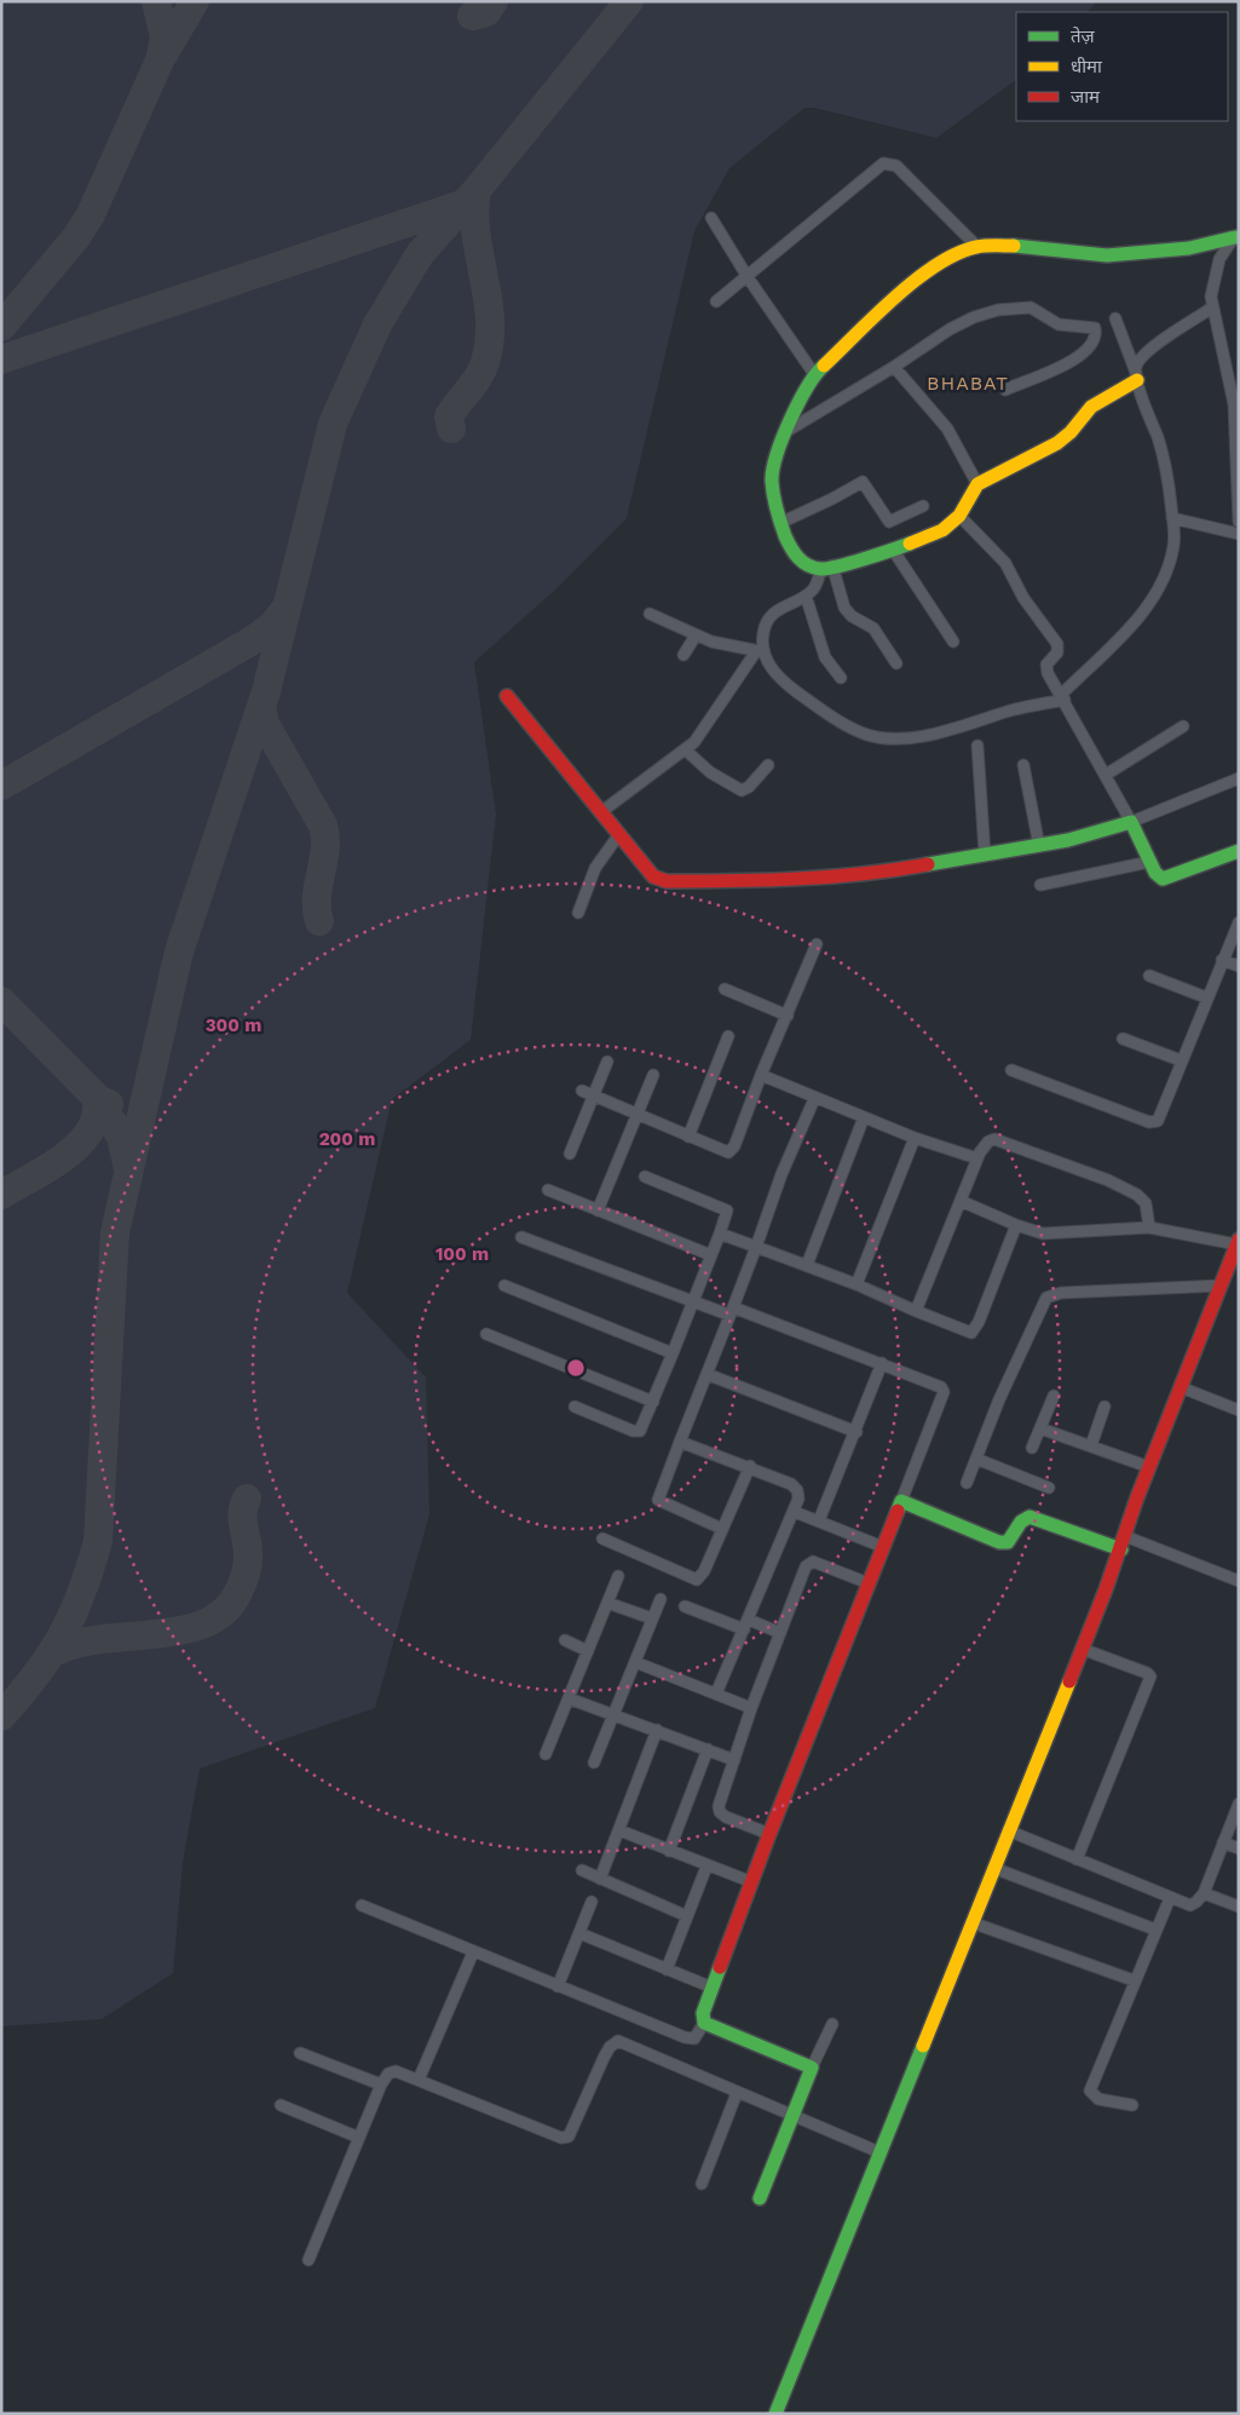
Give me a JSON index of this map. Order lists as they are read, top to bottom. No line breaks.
{"districts":["BHABAT"],"legend":["तेज़","धीमा","जाम"],"rings":["300 m","200 m","100 m"]}
